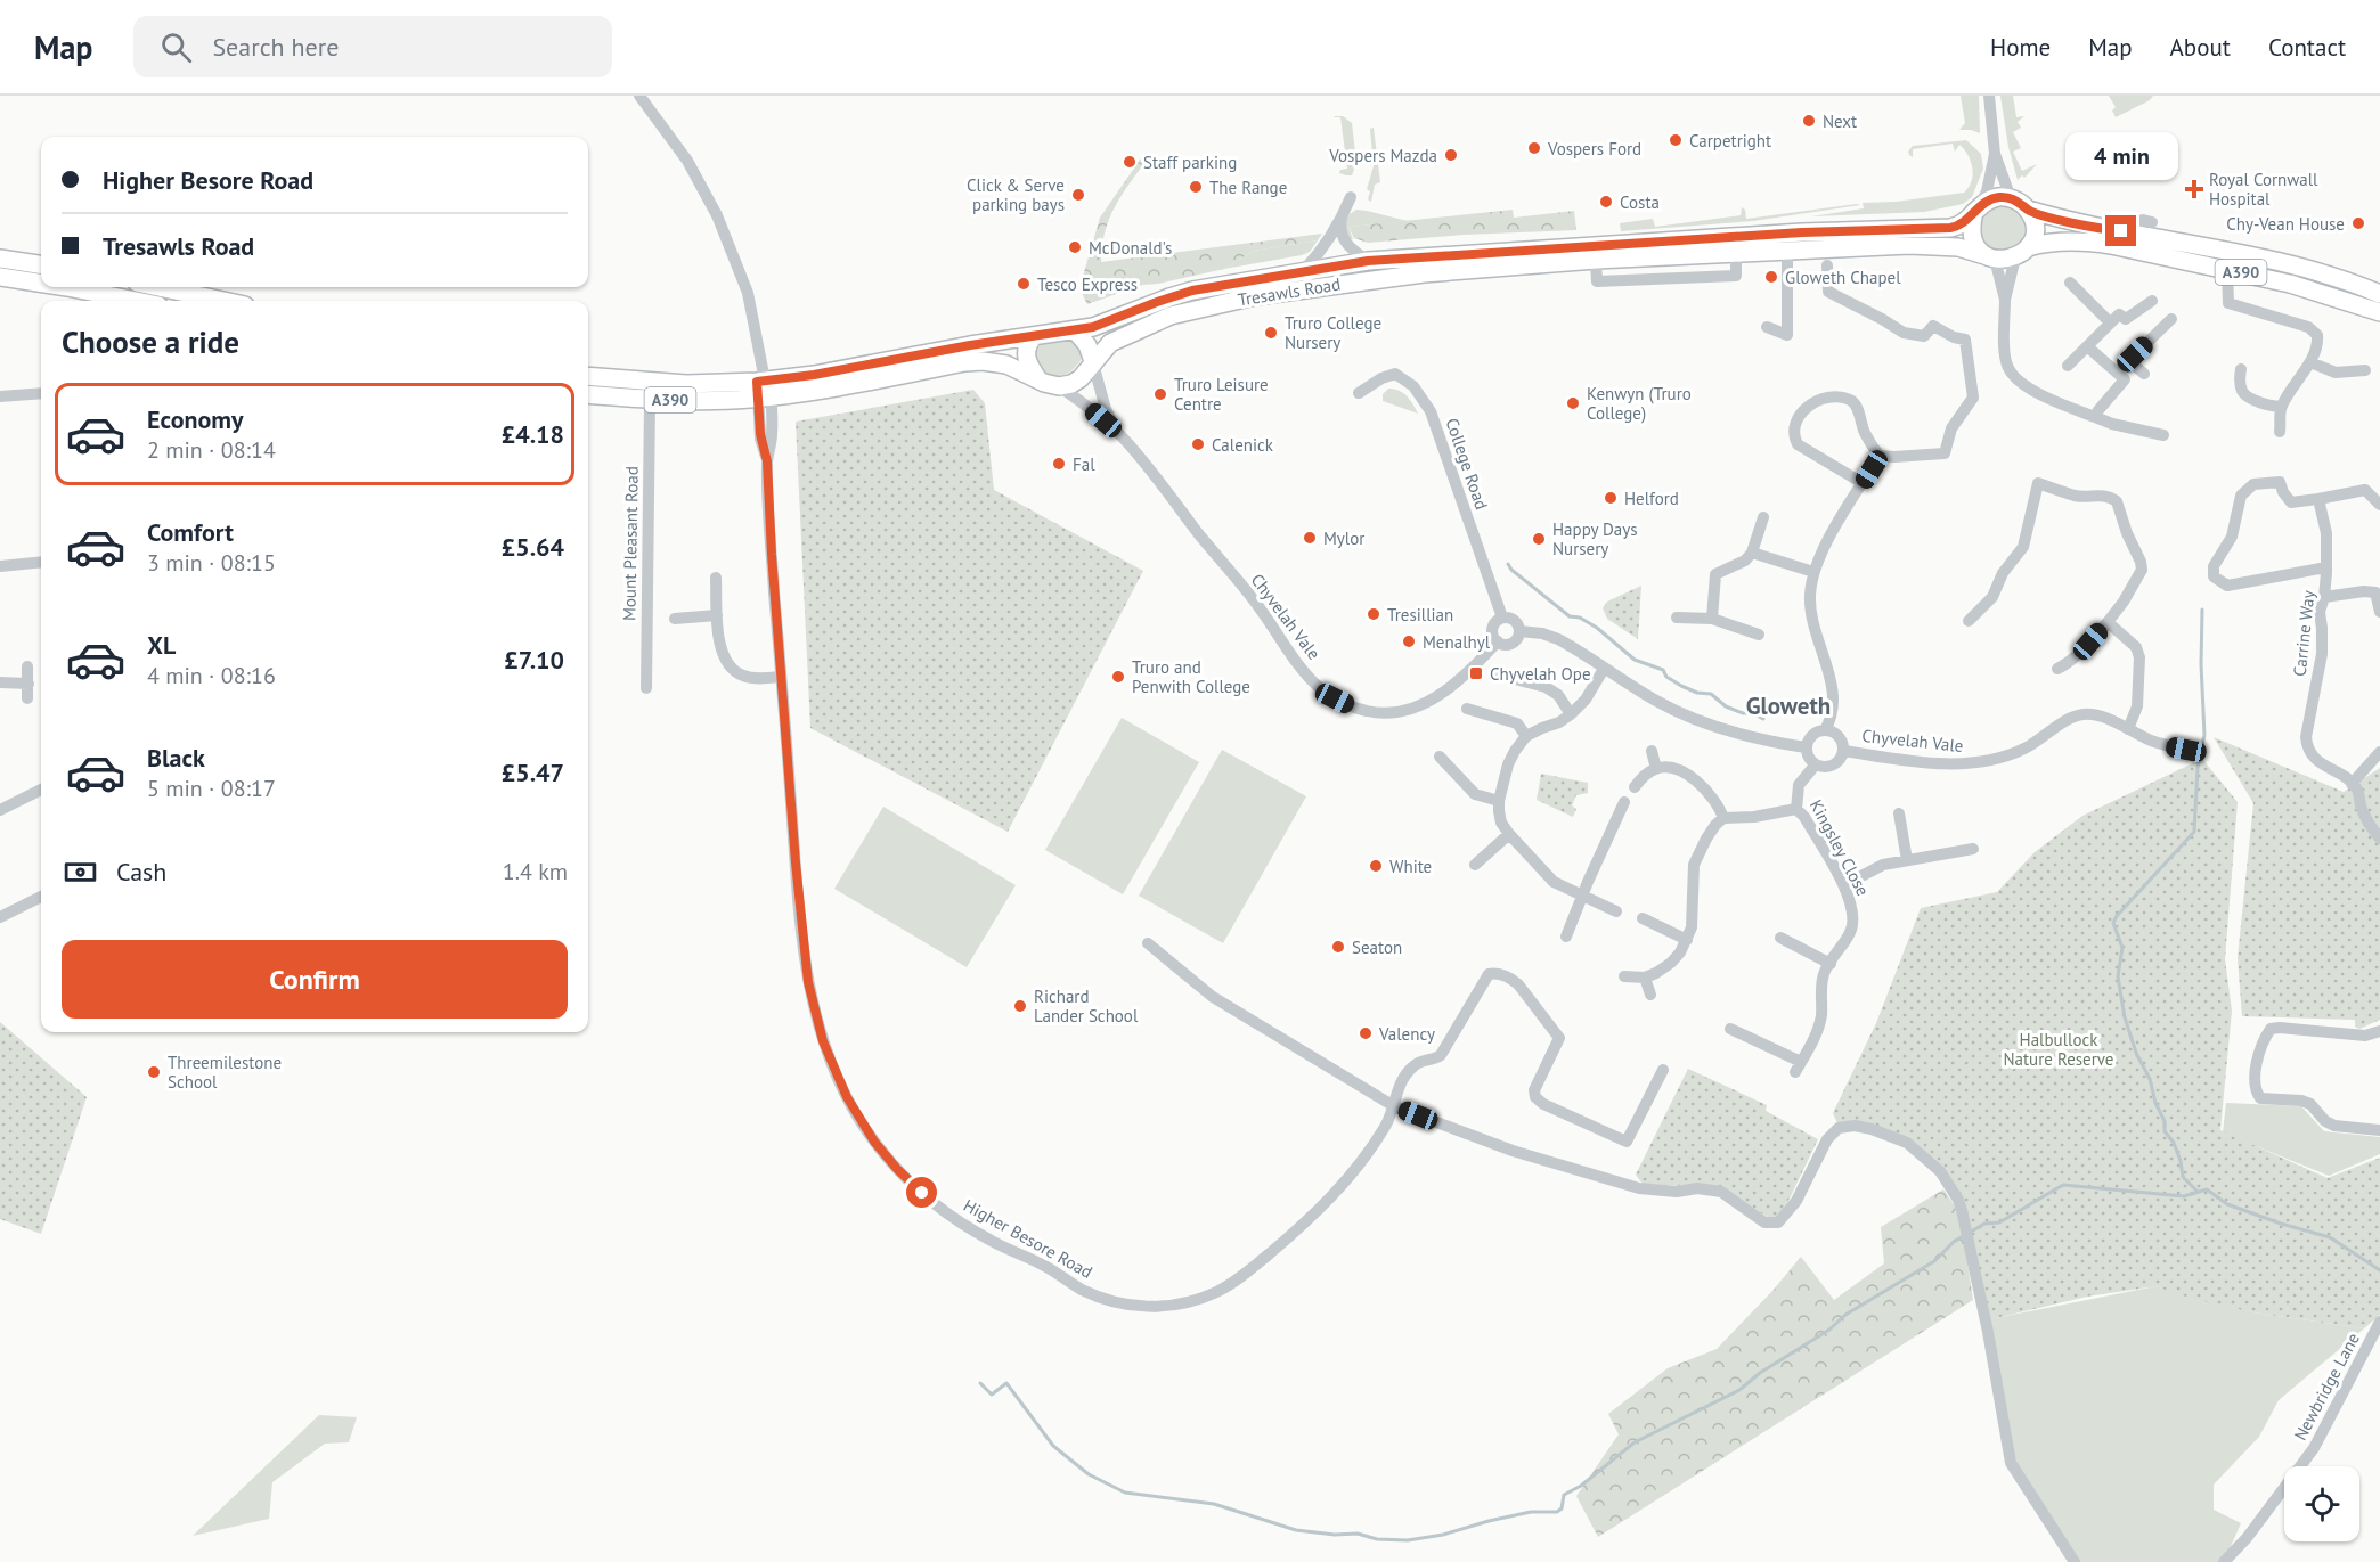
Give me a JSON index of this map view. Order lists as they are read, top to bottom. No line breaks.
{"streets":{"highway":["A390","Tresawls Road"],"street":["College Road","Mount Pleasant Road","Chyvelah Vale","Carrine Way","Kingsley Close","Higher Besore Road","Newbridge Lane"]},"crossings":[["A390","Tresawls Road"],["A390","Mount Pleasant Road"],["A390","Chyvelah Vale"],["A390","Higher Besore Road"],["Tresawls Road","Chyvelah Vale"],["College Road","Chyvelah Vale"],["Chyvelah Vale","Kingsley Close"]],"districts":["Gloweth"],"parks":["Halbullock Nature Reserve"],"places":{"other":["Next","Carpetright","Vospers Ford","Vospers Mazda","Staff parking","The Range","Click & Serve parking bays","Costa","Chy-Vean House","McDonald's","Gloweth Chapel","Tesco Express","Truro College Nursery","Truro Leisure Centre","Kenwyn (Truro College)","Calenick","Fal","Helford","Mylor","Happy Days Nursery","Tresillian","Menalhyl","Truro and Penwith College","White","Seaton","Richard Lander School","Valency","Threemilestone School"],"health":["Royal Cornwall Hospital"],"transit":["Chyvelah Ope"]},"page":{"header":"Map","search":"Search here","nav":["Home","Map","About","Contact"],"bubble":"4 min","banner":["Higher Besore Road","Tresawls Road"],"heading":"Choose a ride","list":[{"name":"Economy","note":"2 min · 08:14","value":"£4.18"},{"name":"Comfort","note":"3 min · 08:15","value":"£5.64"},{"name":"XL","note":"4 min · 08:16","value":"£7.10"},{"name":"Black","note":"5 min · 08:17","value":"£5.47"}],"pay":["Cash","1.4 km"],"buttons":"Confirm"}}
